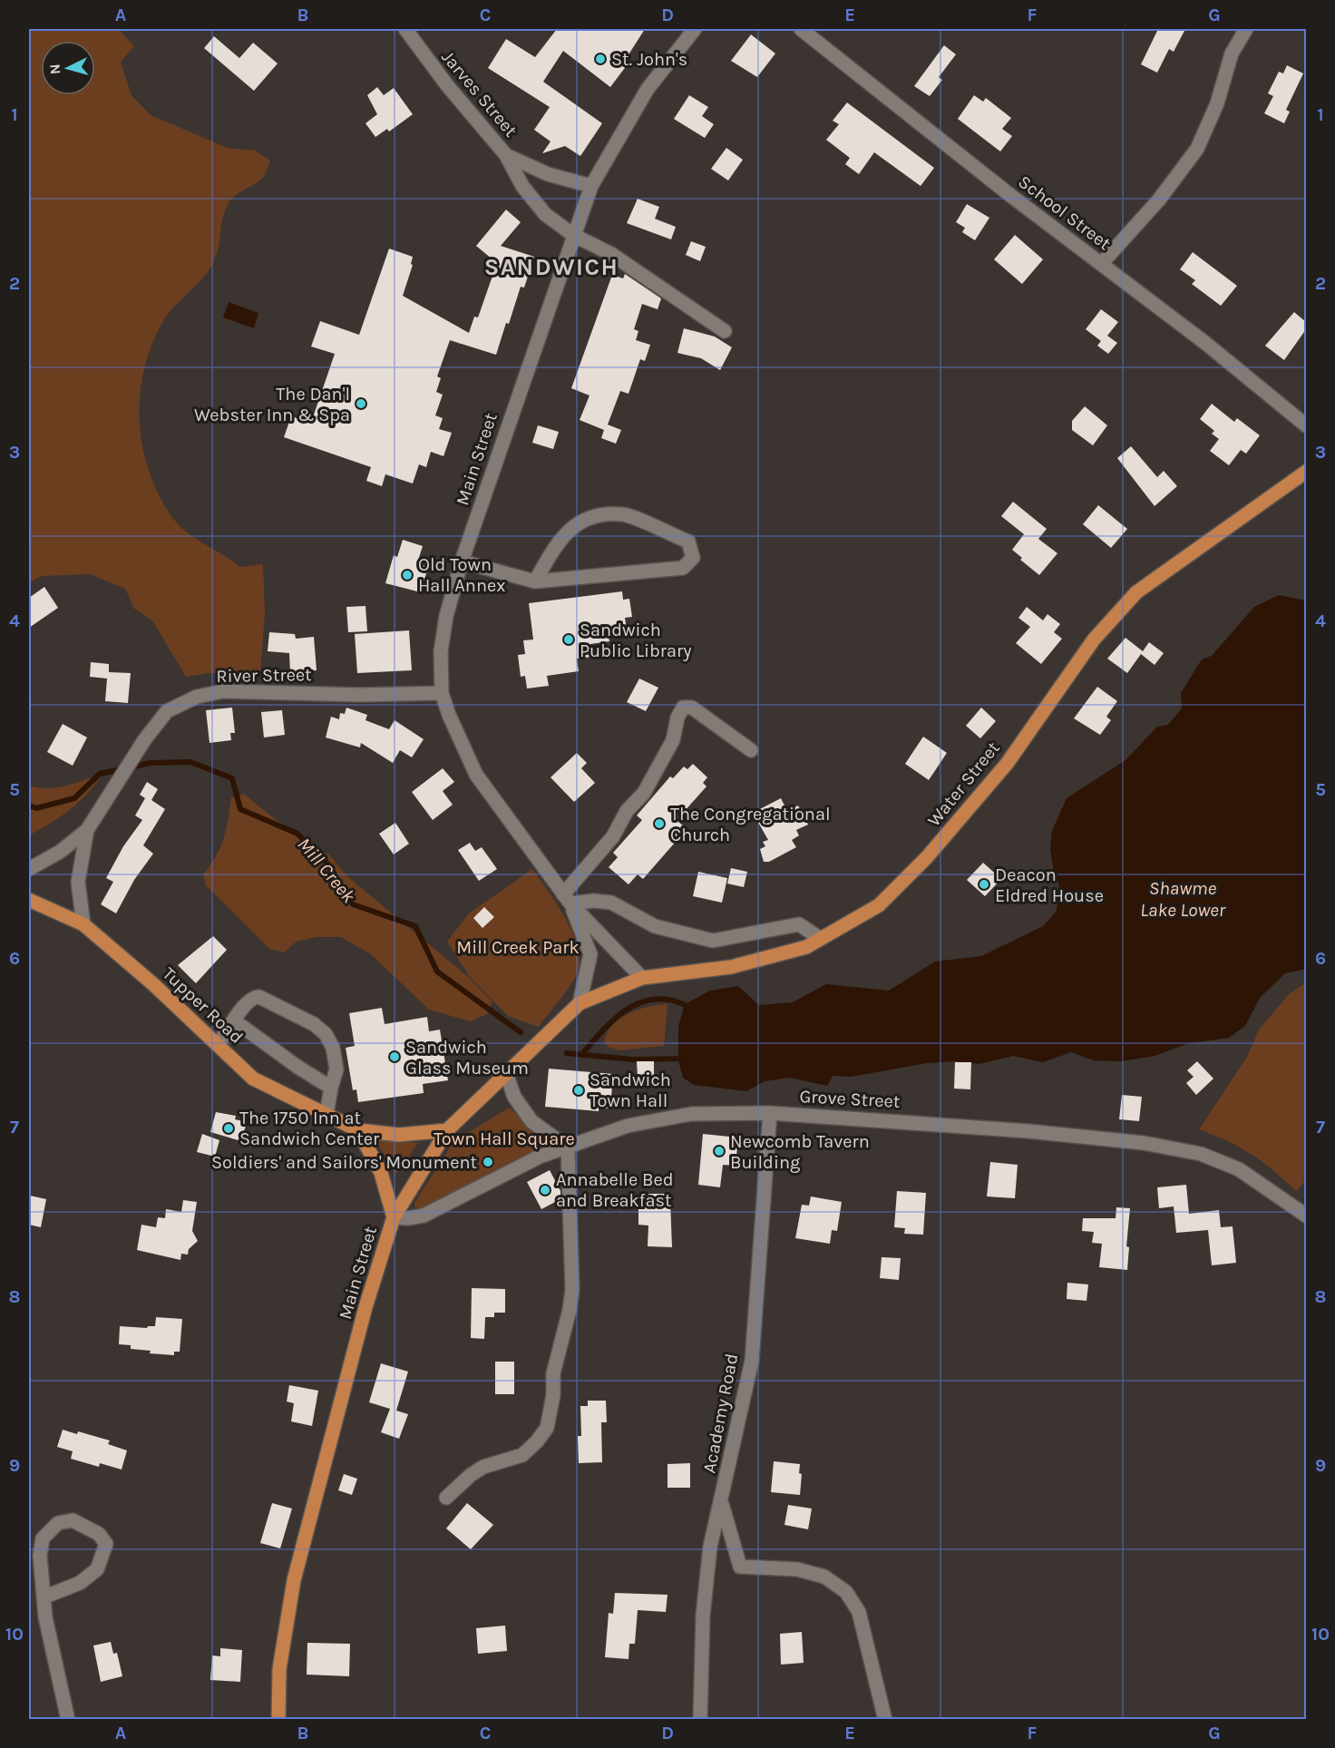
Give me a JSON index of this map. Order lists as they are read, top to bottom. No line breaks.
{"streets":{"main road":["Main Street","Water Street","Tupper Road"],"street":["Jarves Street","School Street","River Street","Grove Street","Academy Road"]},"crossings":[["Jarves Street","Main Street"],["Main Street","River Street"],["Main Street","Water Street"],["Main Street","Tupper Road"],["Main Street","Grove Street"],["River Street","Tupper Road"],["Grove Street","Academy Road"]],"districts":["SANDWICH"],"water":["Mill Creek","Shawme Lake Lower"],"parks":["Mill Creek Park","Town Hall Square"],"places":["St. John's","The Dan'l Webster Inn & Spa","Old Town Hall Annex","Sandwich Public Library","The Congregational Church","Deacon Eldred House","Sandwich Glass Museum","Sandwich Town Hall","The 1750 Inn at Sandwich Center","Newcomb Tavern Building","Soldiers' and Sailors' Monument","Annabelle Bed and Breakfast"],"north":"left","grid":{"columns":["A","B","C","D","E","F","G"],"rows":["1","2","3","4","5","6","7","8","9","10"]}}
